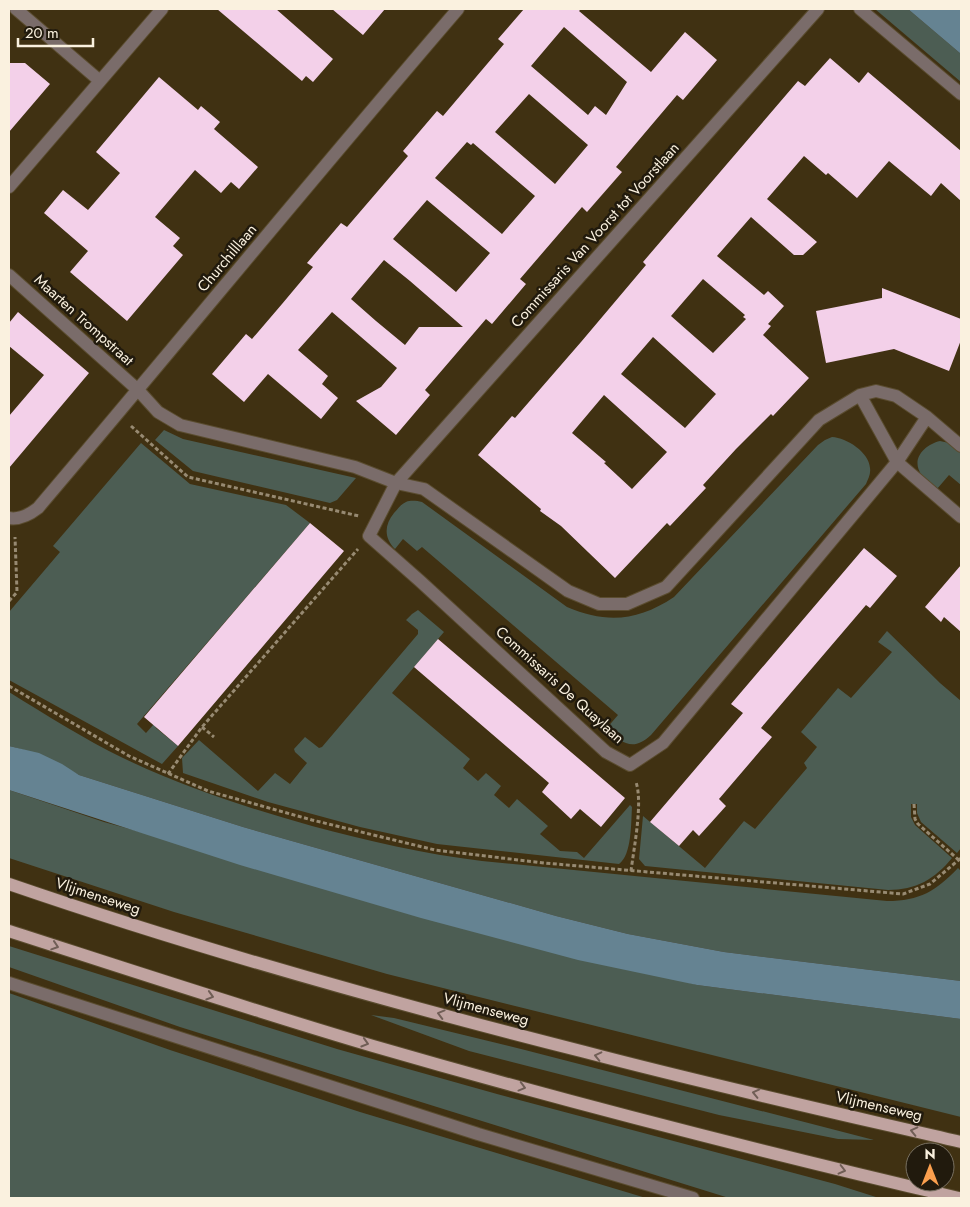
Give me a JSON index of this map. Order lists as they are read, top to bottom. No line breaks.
{"streets":{"main road":["Vlijmenseweg"],"street":["Commissaris Van Voorst tot Voorstlaan","Churchilllaan","Maarten Trompstraat","Commissaris De Quaylaan"]},"crossings":[["Churchilllaan","Maarten Trompstraat"]],"scale_bar":"20 m","north":"top"}
